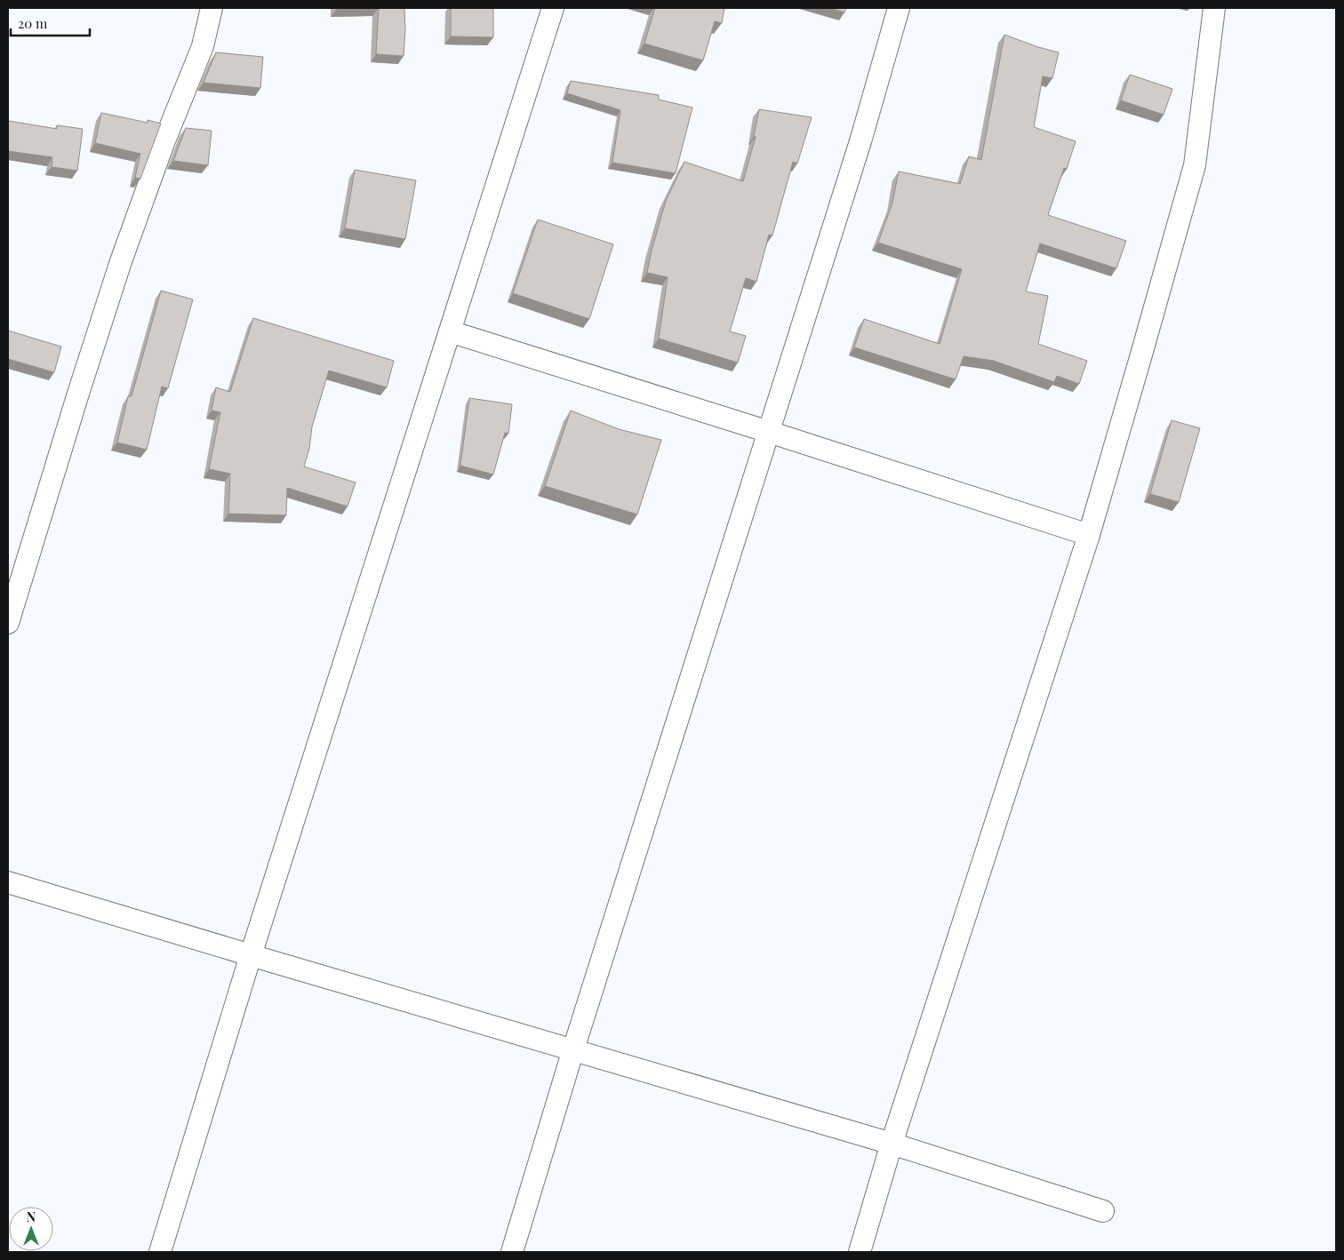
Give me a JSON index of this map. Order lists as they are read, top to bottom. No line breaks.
{"scale_bar":"20 m","north":"top"}
